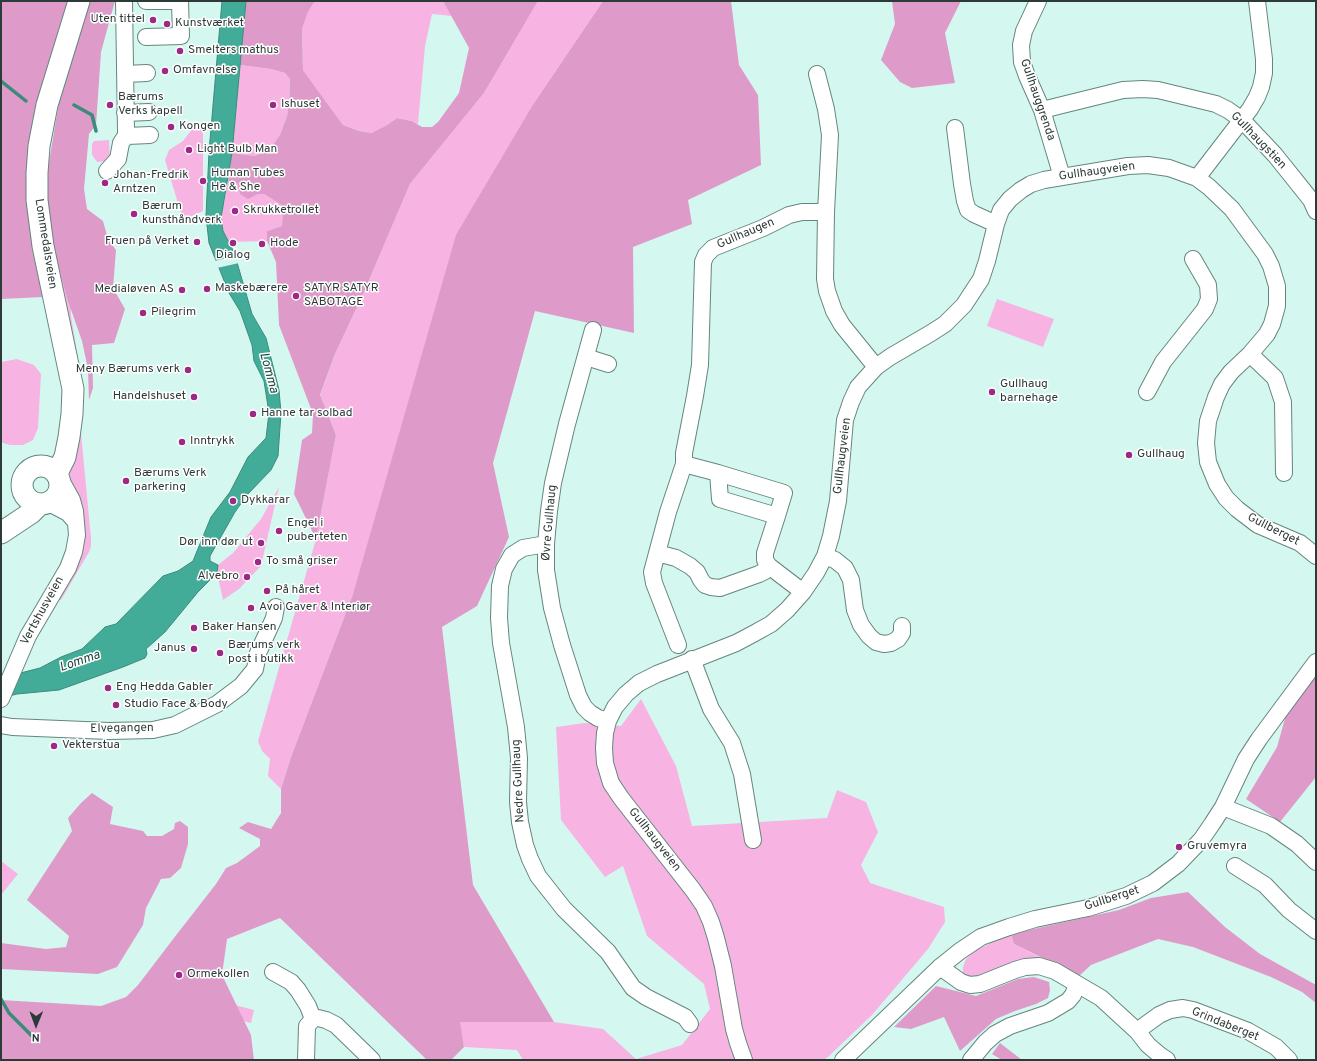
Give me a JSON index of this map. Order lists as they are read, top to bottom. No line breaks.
{"streets":{"main road":["Lommedalsveien"],"street":["Gullhauggrenda","Gullhaugstien","Gullhaugveien","Gullhaugen","Øvre Gullhaug","Gullberget","Vertshusveien","Elvegangen","Nedre Gullhaug","Grindaberget"]},"crossings":[["Gullhauggrenda","Gullhaugstien"],["Gullhauggrenda","Gullhaugveien"],["Gullhaugveien","Øvre Gullhaug"],["Gullhaugveien","Gullberget"],["Lommedalsveien","Vertshusveien"],["Øvre Gullhaug","Nedre Gullhaug"]],"water":["Lomma"],"places":["Uten tittel","Kunstværket","Smelters mathus","Omfavnelse","Bærums Verks kapell","Ishuset","Kongen","Light Bulb Man","Human Tubes He & She","Johan-Fredrik Arntzen","Skrukketrollet","Bærum kunsthåndverk","Fruen på Verket","Dialog","Hode","Maskebærere","Medialøven AS","SATYR SATYR SABOTAGE","Pilegrim","Meny Bærums verk","Gullhaug barnehage","Handelshuset","Hanne tar solbad","Inntrykk","Gullhaug","Bærums Verk parkering","Dykkarar","Engel i puberteten","Dør inn dør ut","To små griser","Alvebro","På håret","Avoi Gaver & Interiør","Baker Hansen","Janus","Bærums verk post i butikk","Eng Hedda Gabler","Studio Face & Body","Vekterstua","Gruvemyra","Ormekollen"],"north":"bottom"}
